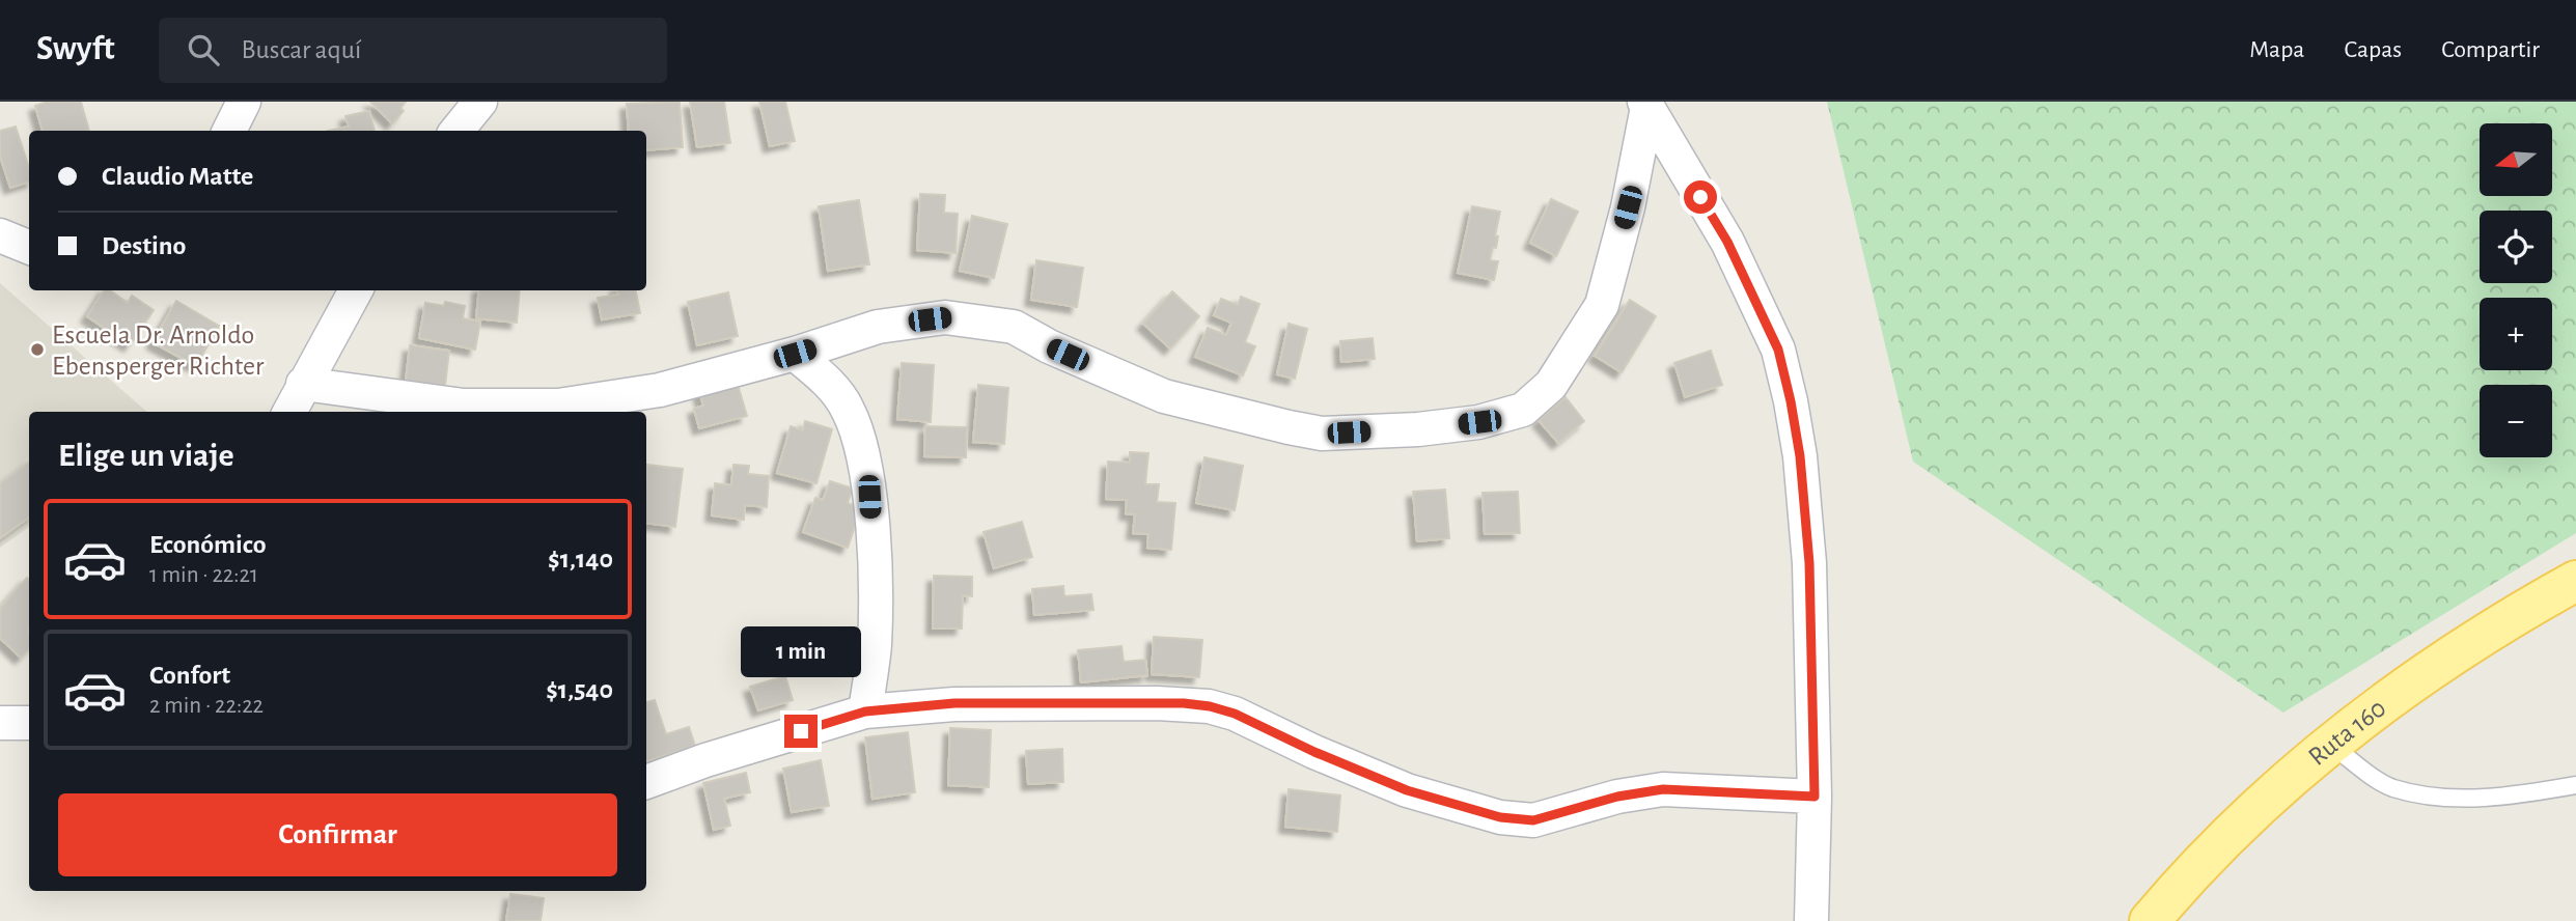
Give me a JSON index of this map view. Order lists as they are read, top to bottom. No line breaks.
{"streets":{"main road":["Ruta 160"]},"places":["Escuela Dr. Arnoldo Ebensperger Richter"],"north":"left","page":{"header":"Swyft","search":"Buscar aquí","nav":["Mapa","Capas","Compartir"],"map_buttons":["+","−"],"banner":["Claudio Matte","Destino"],"heading":"Elige un viaje","list":[{"name":"Económico","note":"1 min · 22:21","value":"$1,140"},{"name":"Confort","note":"2 min · 22:22","value":"$1,540"}],"bubble":"1 min","buttons":"Confirmar"}}
